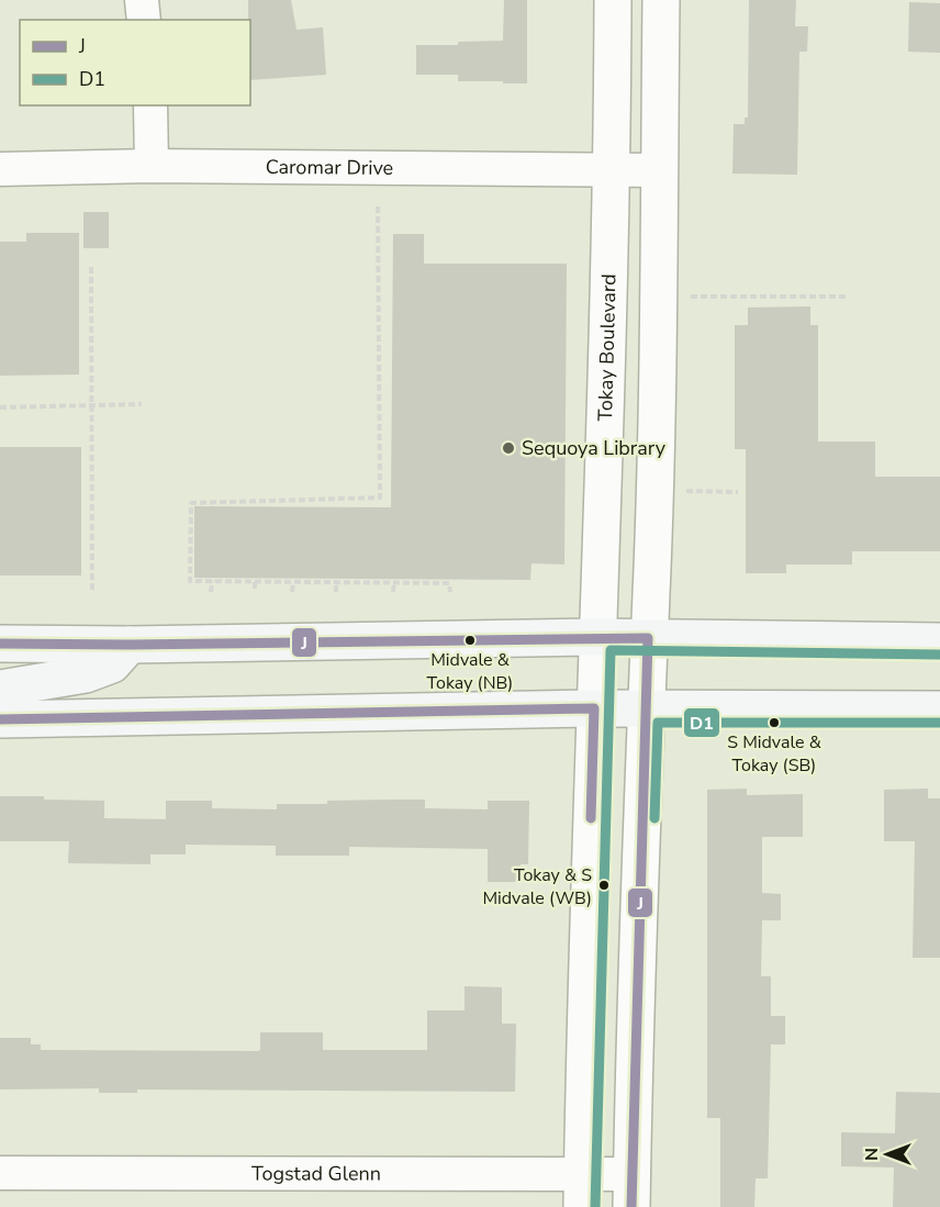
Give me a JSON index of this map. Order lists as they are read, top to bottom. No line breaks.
{"streets":{"street":["Caromar Drive","Tokay Boulevard","Togstad Glenn"]},"crossings":[["Caromar Drive","Tokay Boulevard"],["Tokay Boulevard","Togstad Glenn"]],"places":["Sequoya Library","Midvale & Tokay (NB)","S Midvale & Tokay (SB)","Tokay & S Midvale (WB)"],"lines":["transit line J","transit line D1"],"legend":["J","D1"],"north":"left"}
